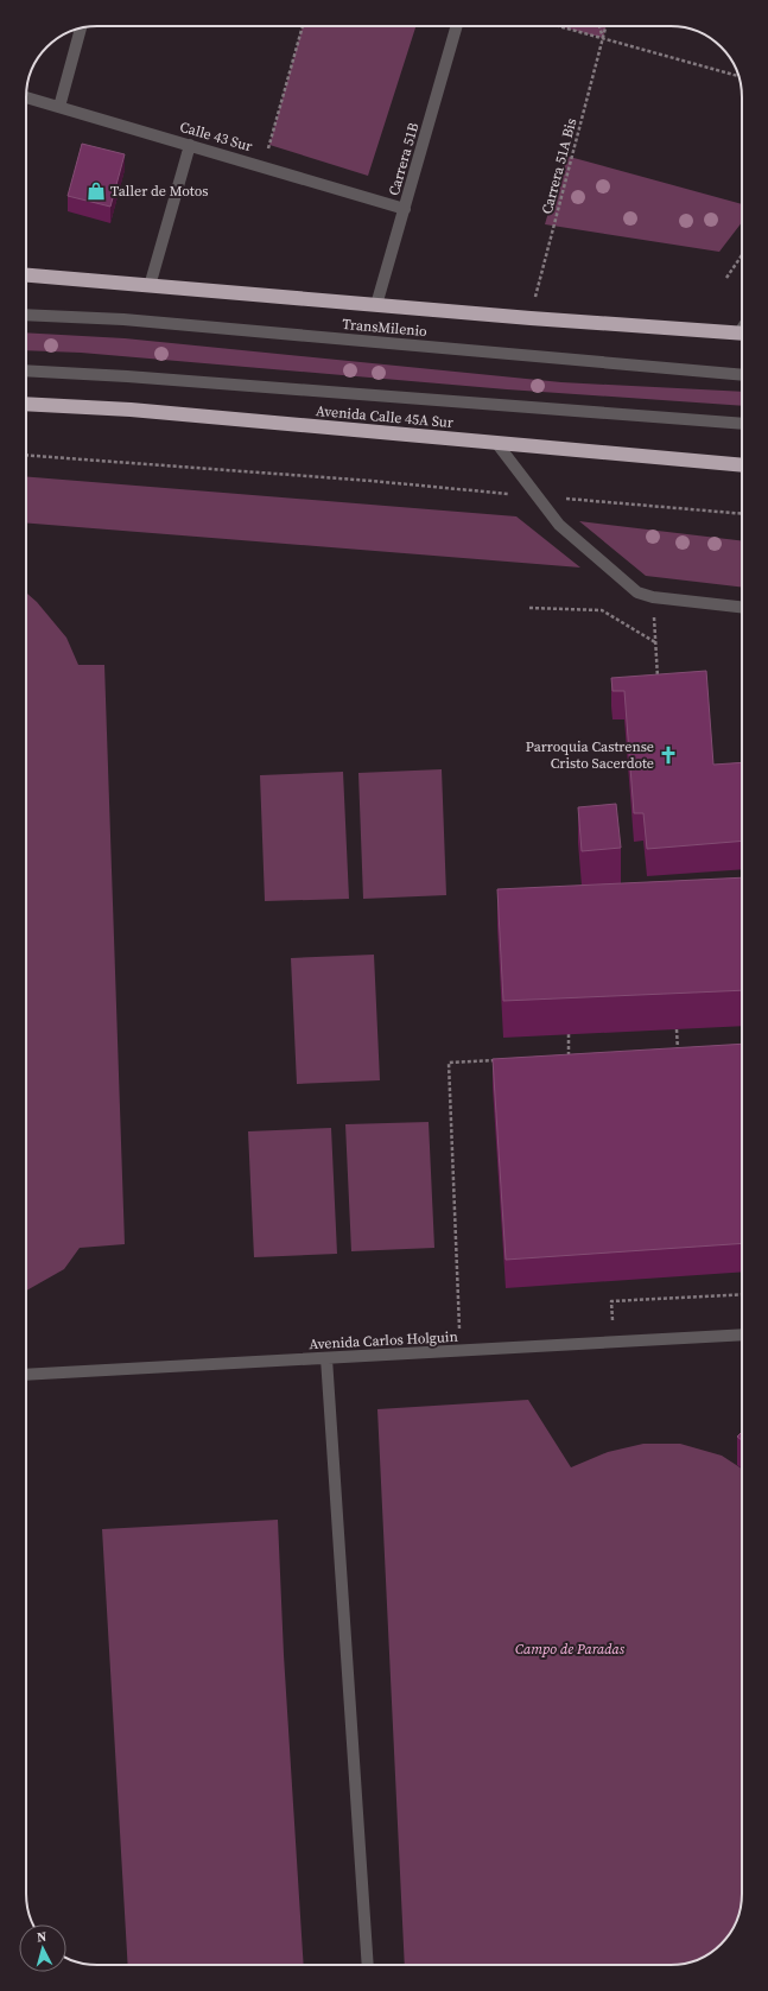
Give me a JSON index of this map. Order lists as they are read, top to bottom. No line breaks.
{"streets":{"highway":["Avenida Calle 45A Sur"],"street":["Calle 43 Sur","Carrera 51B","TransMilenio","Avenida Carlos Holguin"],"path":["Carrera 51A Bis"]},"crossings":[["Calle 43 Sur","Carrera 51B"]],"parks":["Campo de Paradas"],"places":{"shop":["Taller de Motos"],"church":["Parroquia Castrense Cristo Sacerdote"]},"north":"top"}
